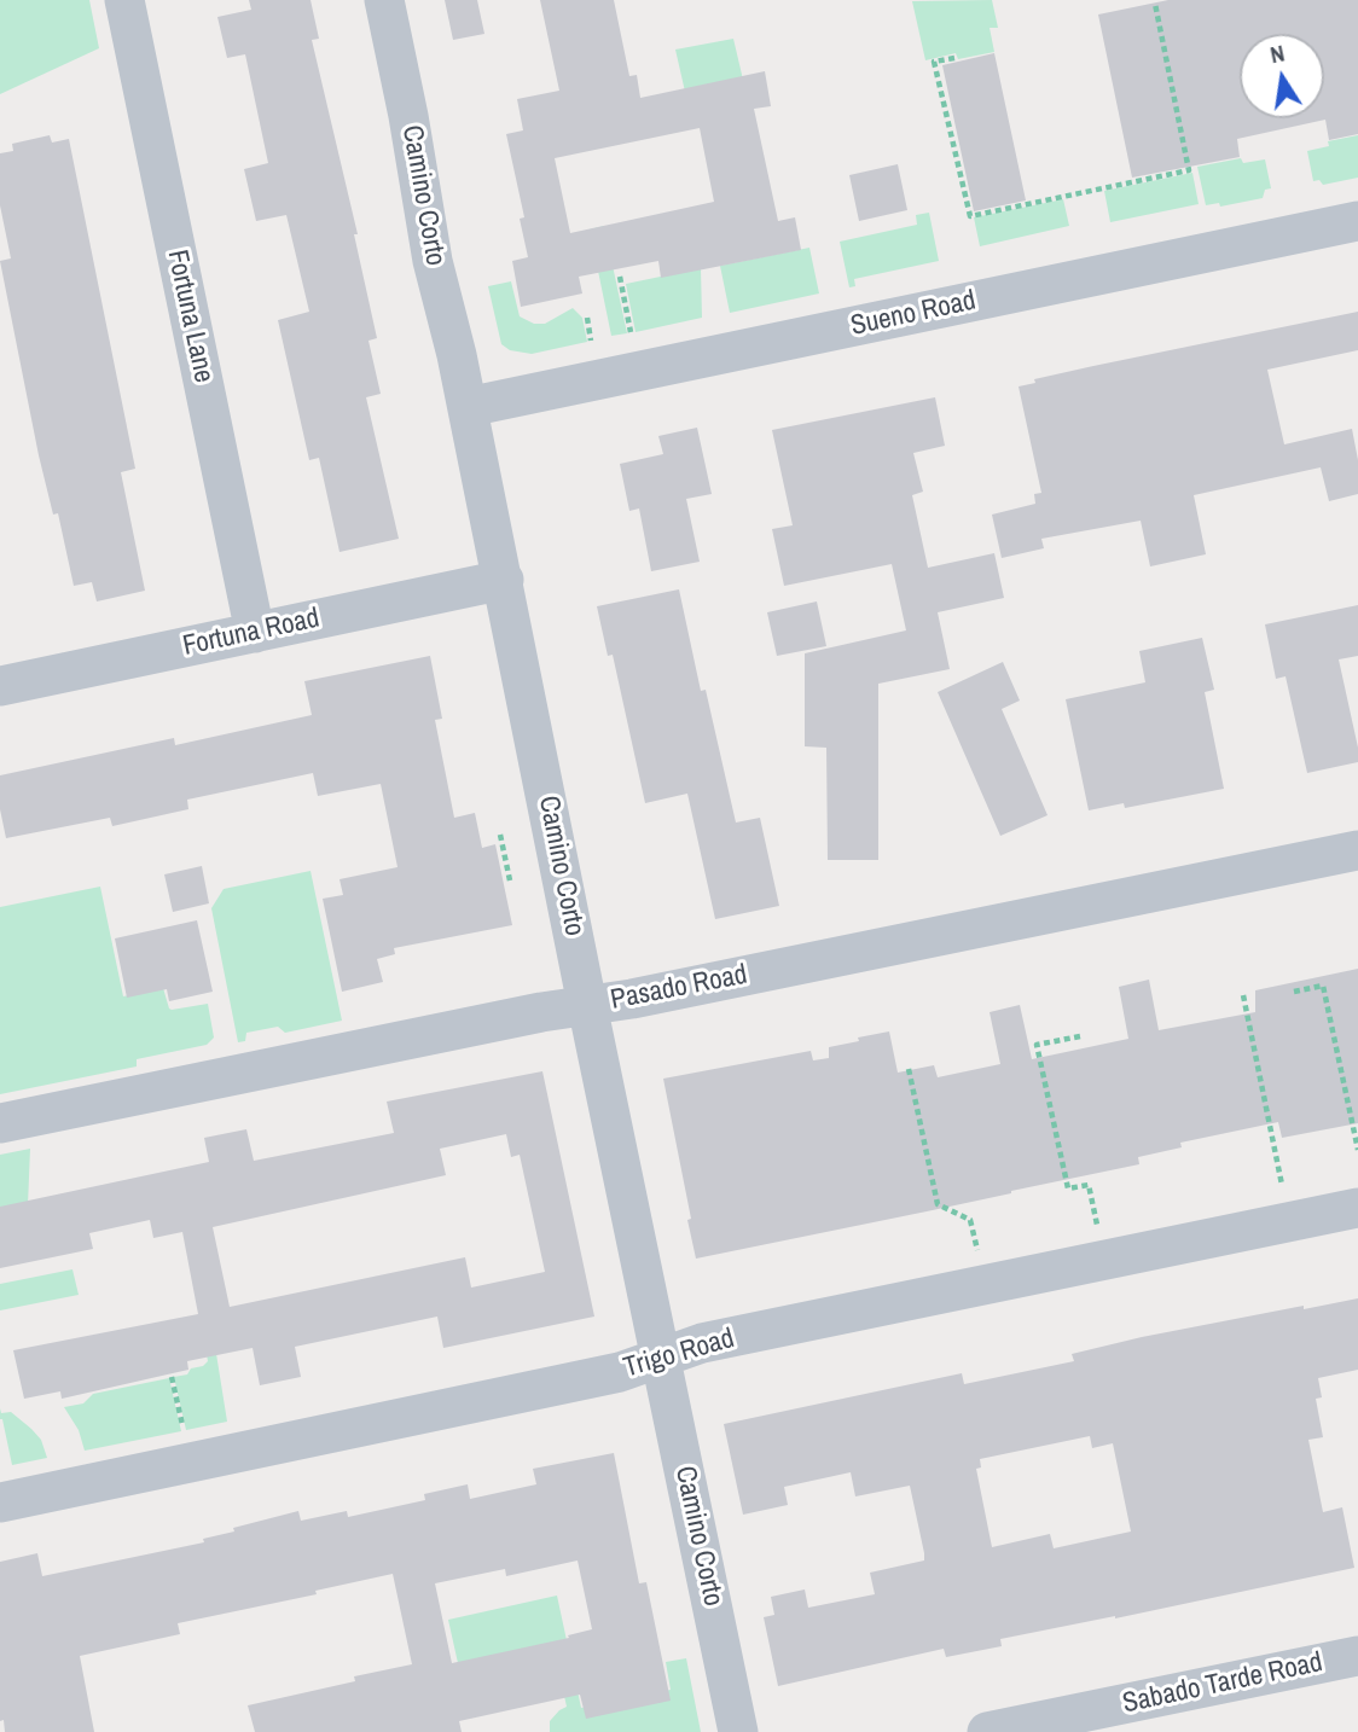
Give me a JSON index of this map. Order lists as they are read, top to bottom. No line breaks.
{"streets":{"street":["Camino Corto","Sueno Road","Fortuna Lane","Fortuna Road","Pasado Road","Trigo Road","Sabado Tarde Road"]},"crossings":[["Camino Corto","Sueno Road"],["Camino Corto","Fortuna Road"],["Camino Corto","Pasado Road"],["Camino Corto","Trigo Road"],["Fortuna Lane","Fortuna Road"]],"north":"top"}
